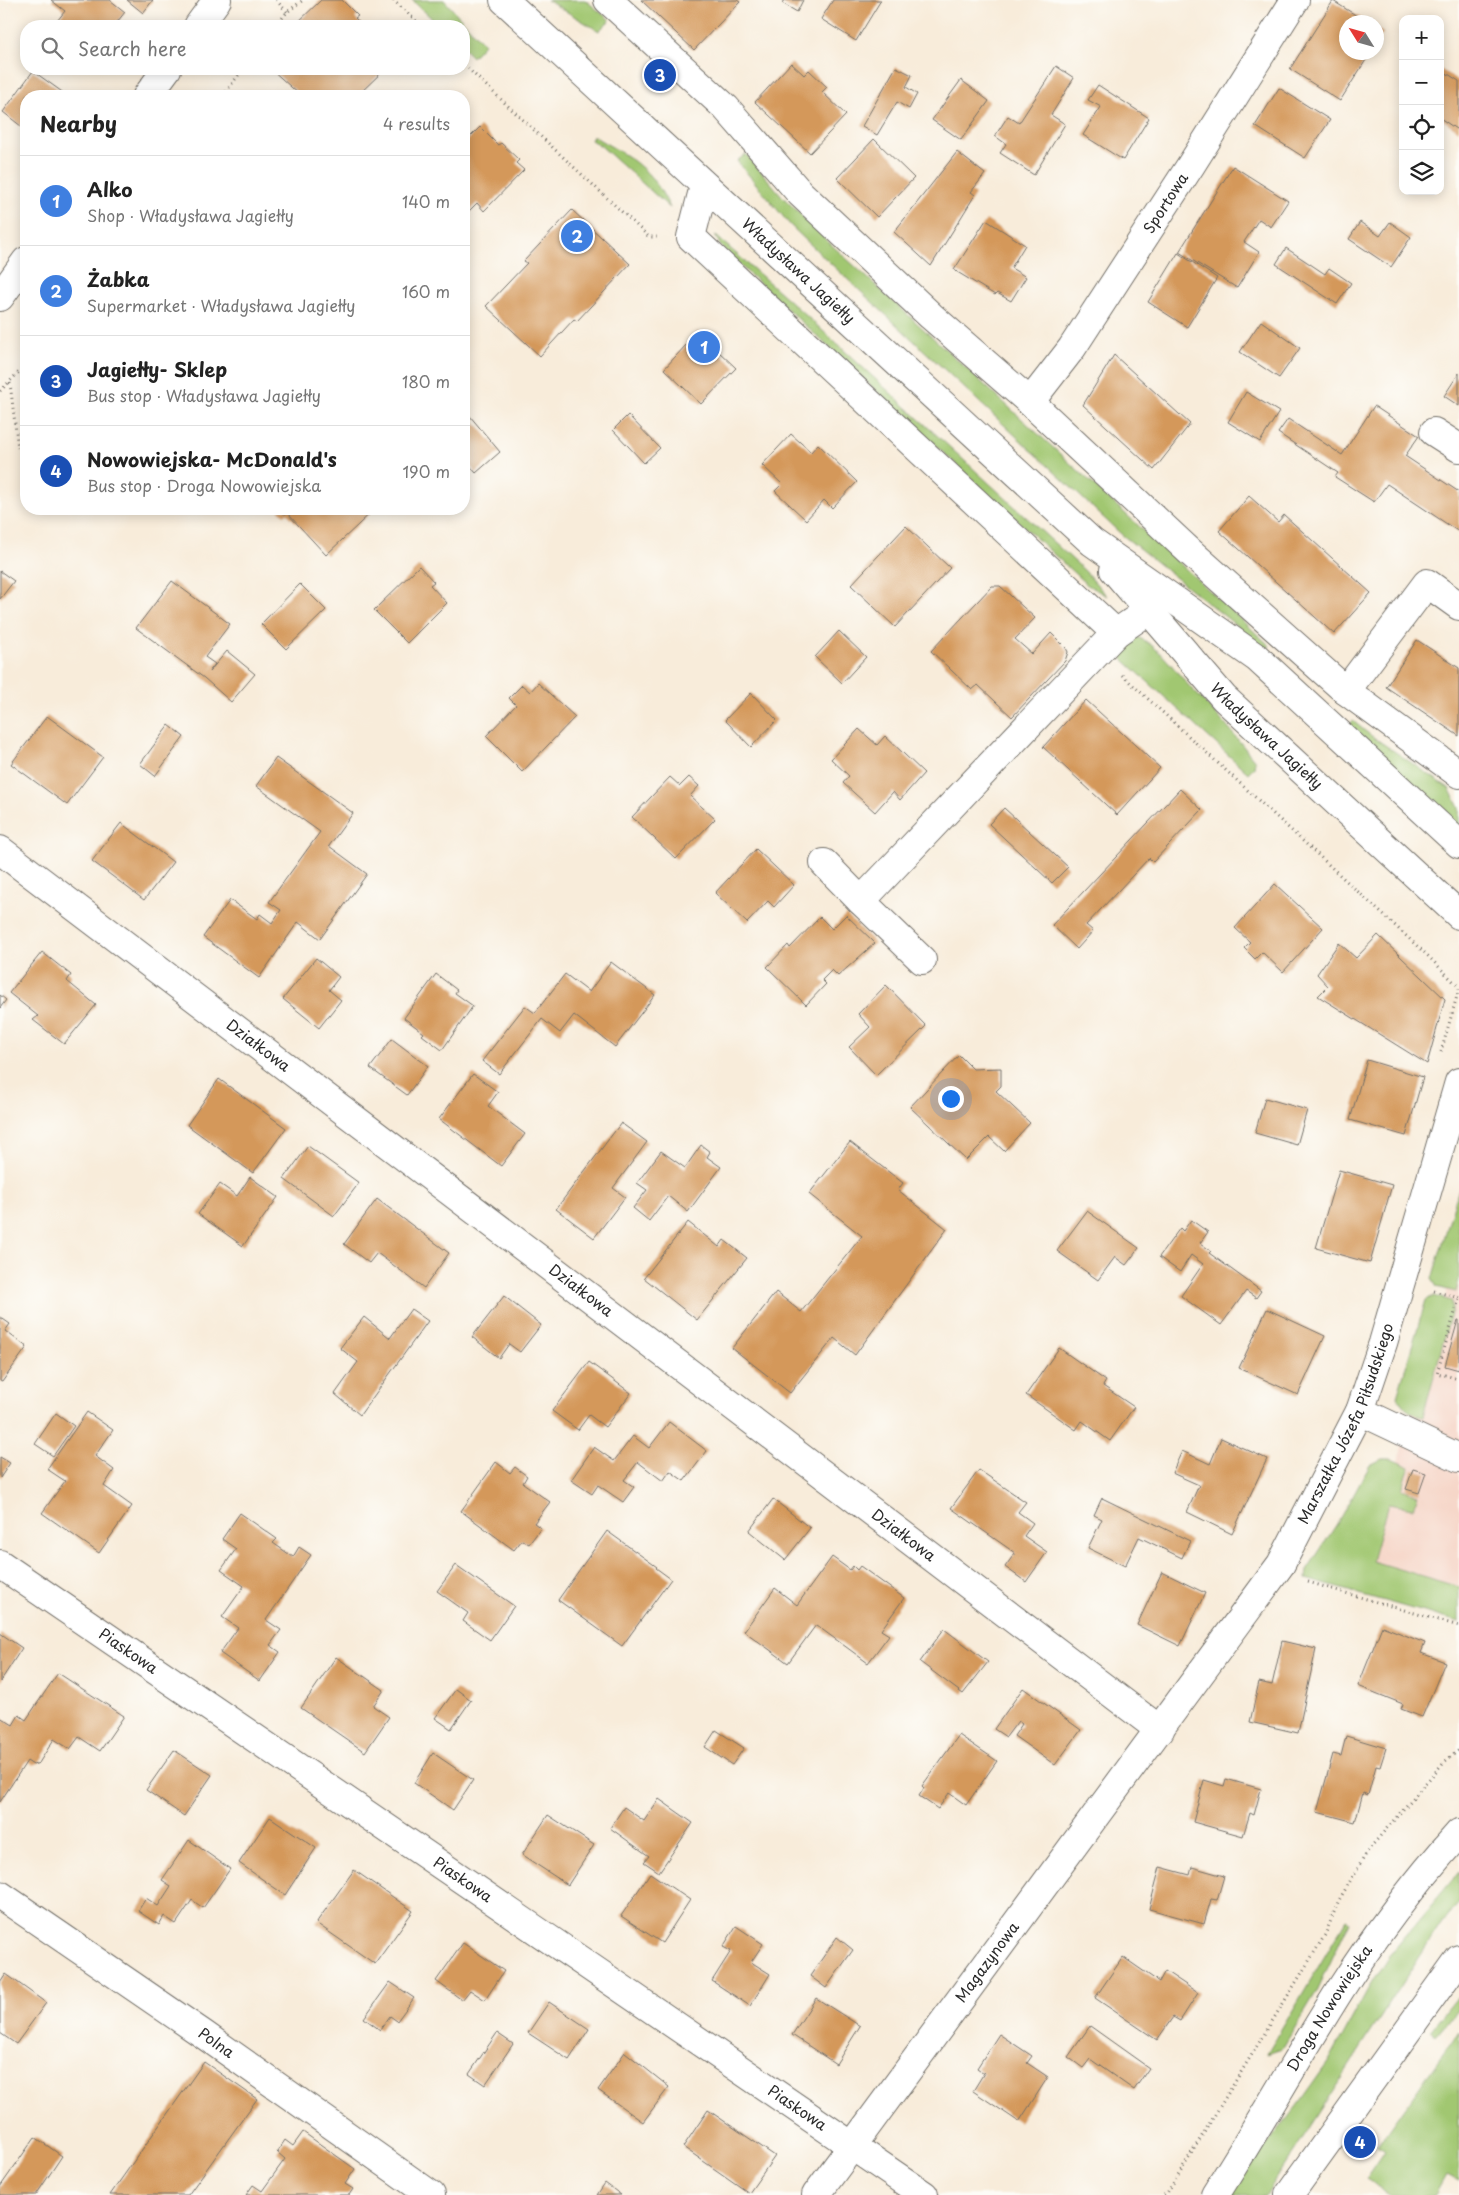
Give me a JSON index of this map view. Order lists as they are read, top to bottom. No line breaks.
{"streets":{"street":["Sportowa","Władysława Jagiełły","Działkowa","Marszałka Józefa Piłsudskiego","Piaskowa","Magazynowa","Droga Nowowiejska","Polna"]},"crossings":[["Działkowa","Marszałka Józefa Piłsudskiego"],["Działkowa","Magazynowa"],["Marszałka Józefa Piłsudskiego","Magazynowa"],["Piaskowa","Magazynowa"]],"north":"top left","page":{"map_buttons":["+","−"],"search":"Search here","pins":["3","2","1","4"],"heading":["Nearby","4 results"],"list":[{"mark":"1","name":"Alko","note":"Shop · Władysława Jagiełły","value":"140 m"},{"mark":"2","name":"Żabka","note":"Supermarket · Władysława Jagiełły","value":"160 m"},{"mark":"3","name":"Jagiełły- Sklep","note":"Bus stop · Władysława Jagiełły","value":"180 m"},{"mark":"4","name":"Nowowiejska- McDonald's","note":"Bus stop · Droga Nowowiejska","value":"190 m"}]}}
